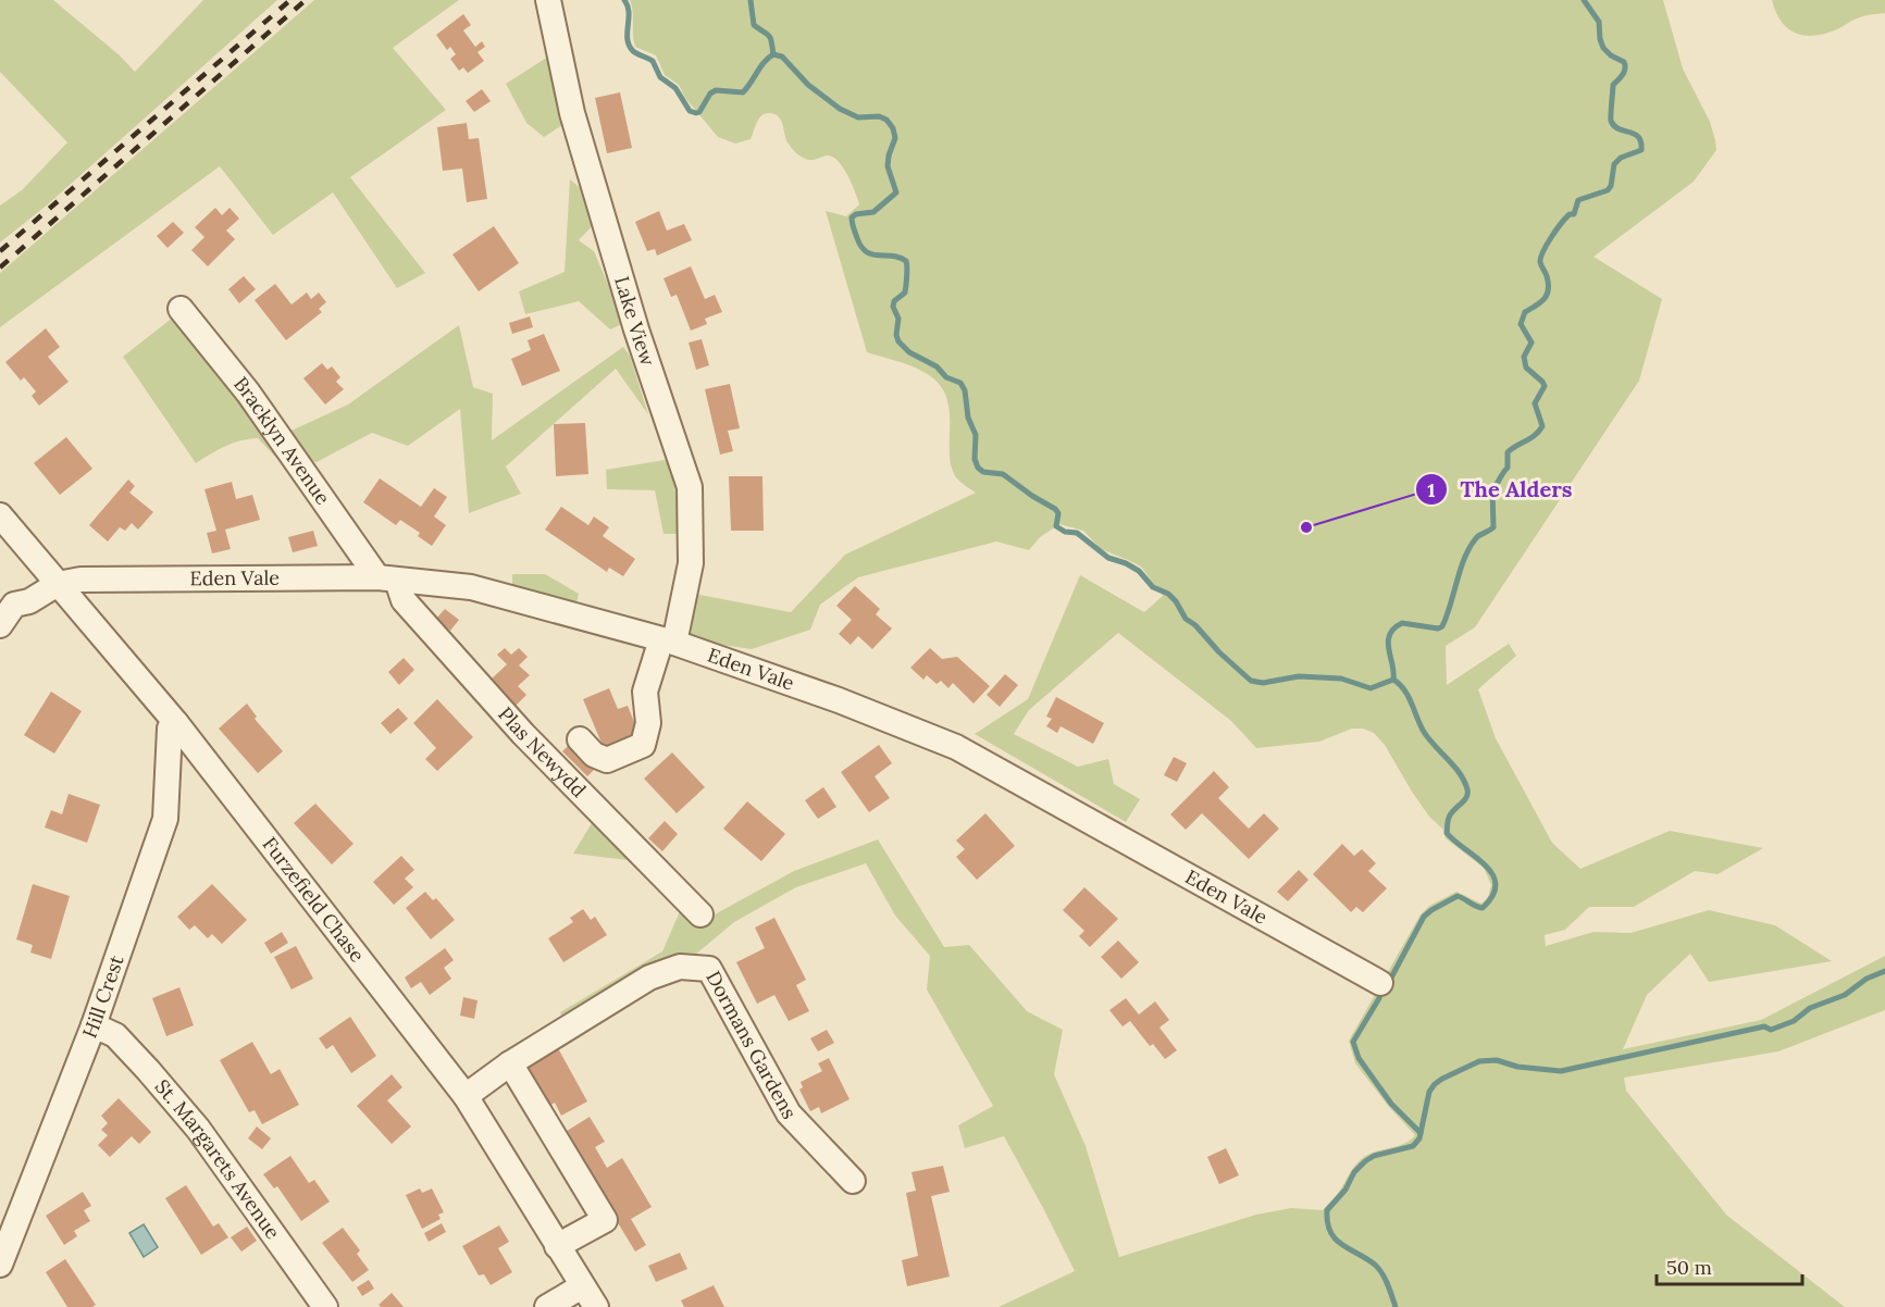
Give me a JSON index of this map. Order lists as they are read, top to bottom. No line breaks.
{"streets":{"street":["Lake View","Bracklyn Avenue","Eden Vale","Plas Newydd","Furzefield Chase","Hill Crest","Dormans Gardens","St. Margarets Avenue"]},"crossings":[["Lake View","Eden Vale"],["Bracklyn Avenue","Eden Vale"],["Bracklyn Avenue","Plas Newydd"],["Eden Vale","Plas Newydd"],["Eden Vale","Furzefield Chase"],["Furzefield Chase","Hill Crest"],["Furzefield Chase","Dormans Gardens"],["Hill Crest","St. Margarets Avenue"]],"places":["The Alders"],"scale_bar":"50 m"}
